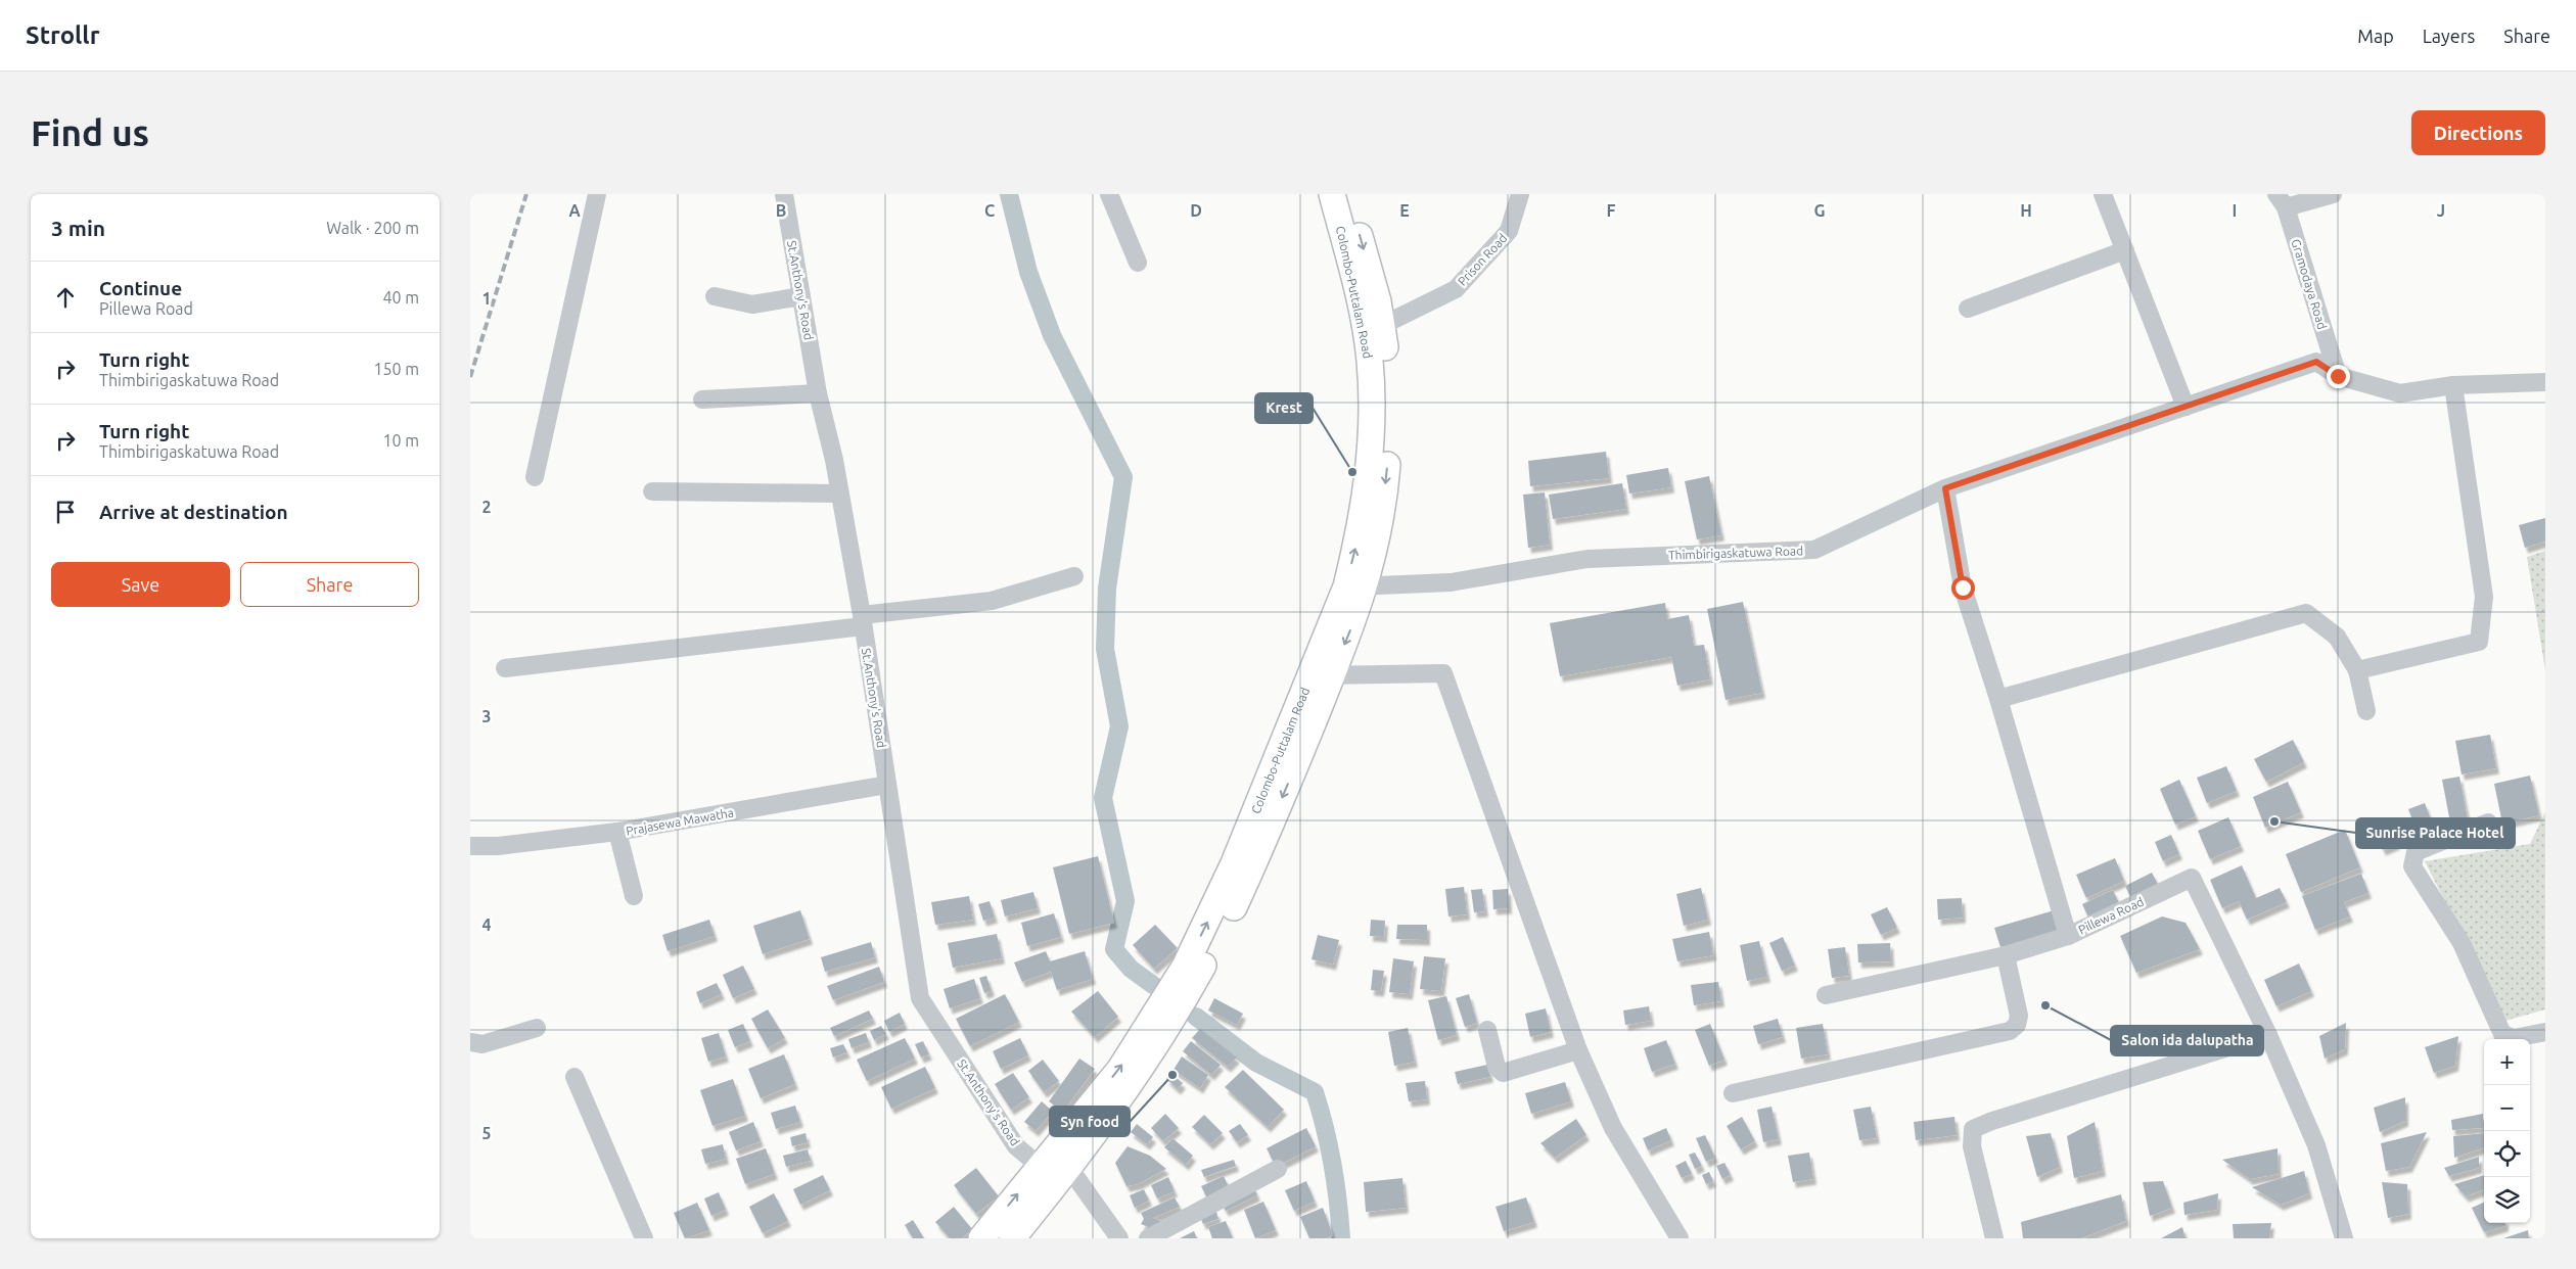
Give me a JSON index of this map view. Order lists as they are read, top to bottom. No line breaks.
{"streets":{"highway":["Colombo-Puttalam Road"],"street":["Prison Road","Gramodaya Road","St.Anthony's Road","Thimbirigaskatuwa Road","Prajasewa Mawatha","Pillewa Road"]},"crossings":[["Prison Road","Colombo-Puttalam Road"],["Gramodaya Road","Thimbirigaskatuwa Road"],["St.Anthony's Road","Colombo-Puttalam Road"],["St.Anthony's Road","Prajasewa Mawatha"],["Colombo-Puttalam Road","Thimbirigaskatuwa Road"],["Thimbirigaskatuwa Road","Pillewa Road"]],"places":["Krest","Sunrise Palace Hotel","Salon ida dalupatha","Syn food"],"page":{"header":"Strollr","nav":["Map","Layers","Share"],"buttons":["Directions",["Save","Share"]],"title":"Find us","heading":["3 min","Walk · 200 m"],"list":[["Continue","Pillewa Road","40 m"],["Turn right","Thimbirigaskatuwa Road","150 m"],["Turn right","Thimbirigaskatuwa Road","10 m"],"Arrive at destination"],"map_buttons":["+","−"]},"grid":{"columns":["A","B","C","D","E","F","G","H","I","J"],"rows":["1","2","3","4","5"]}}
